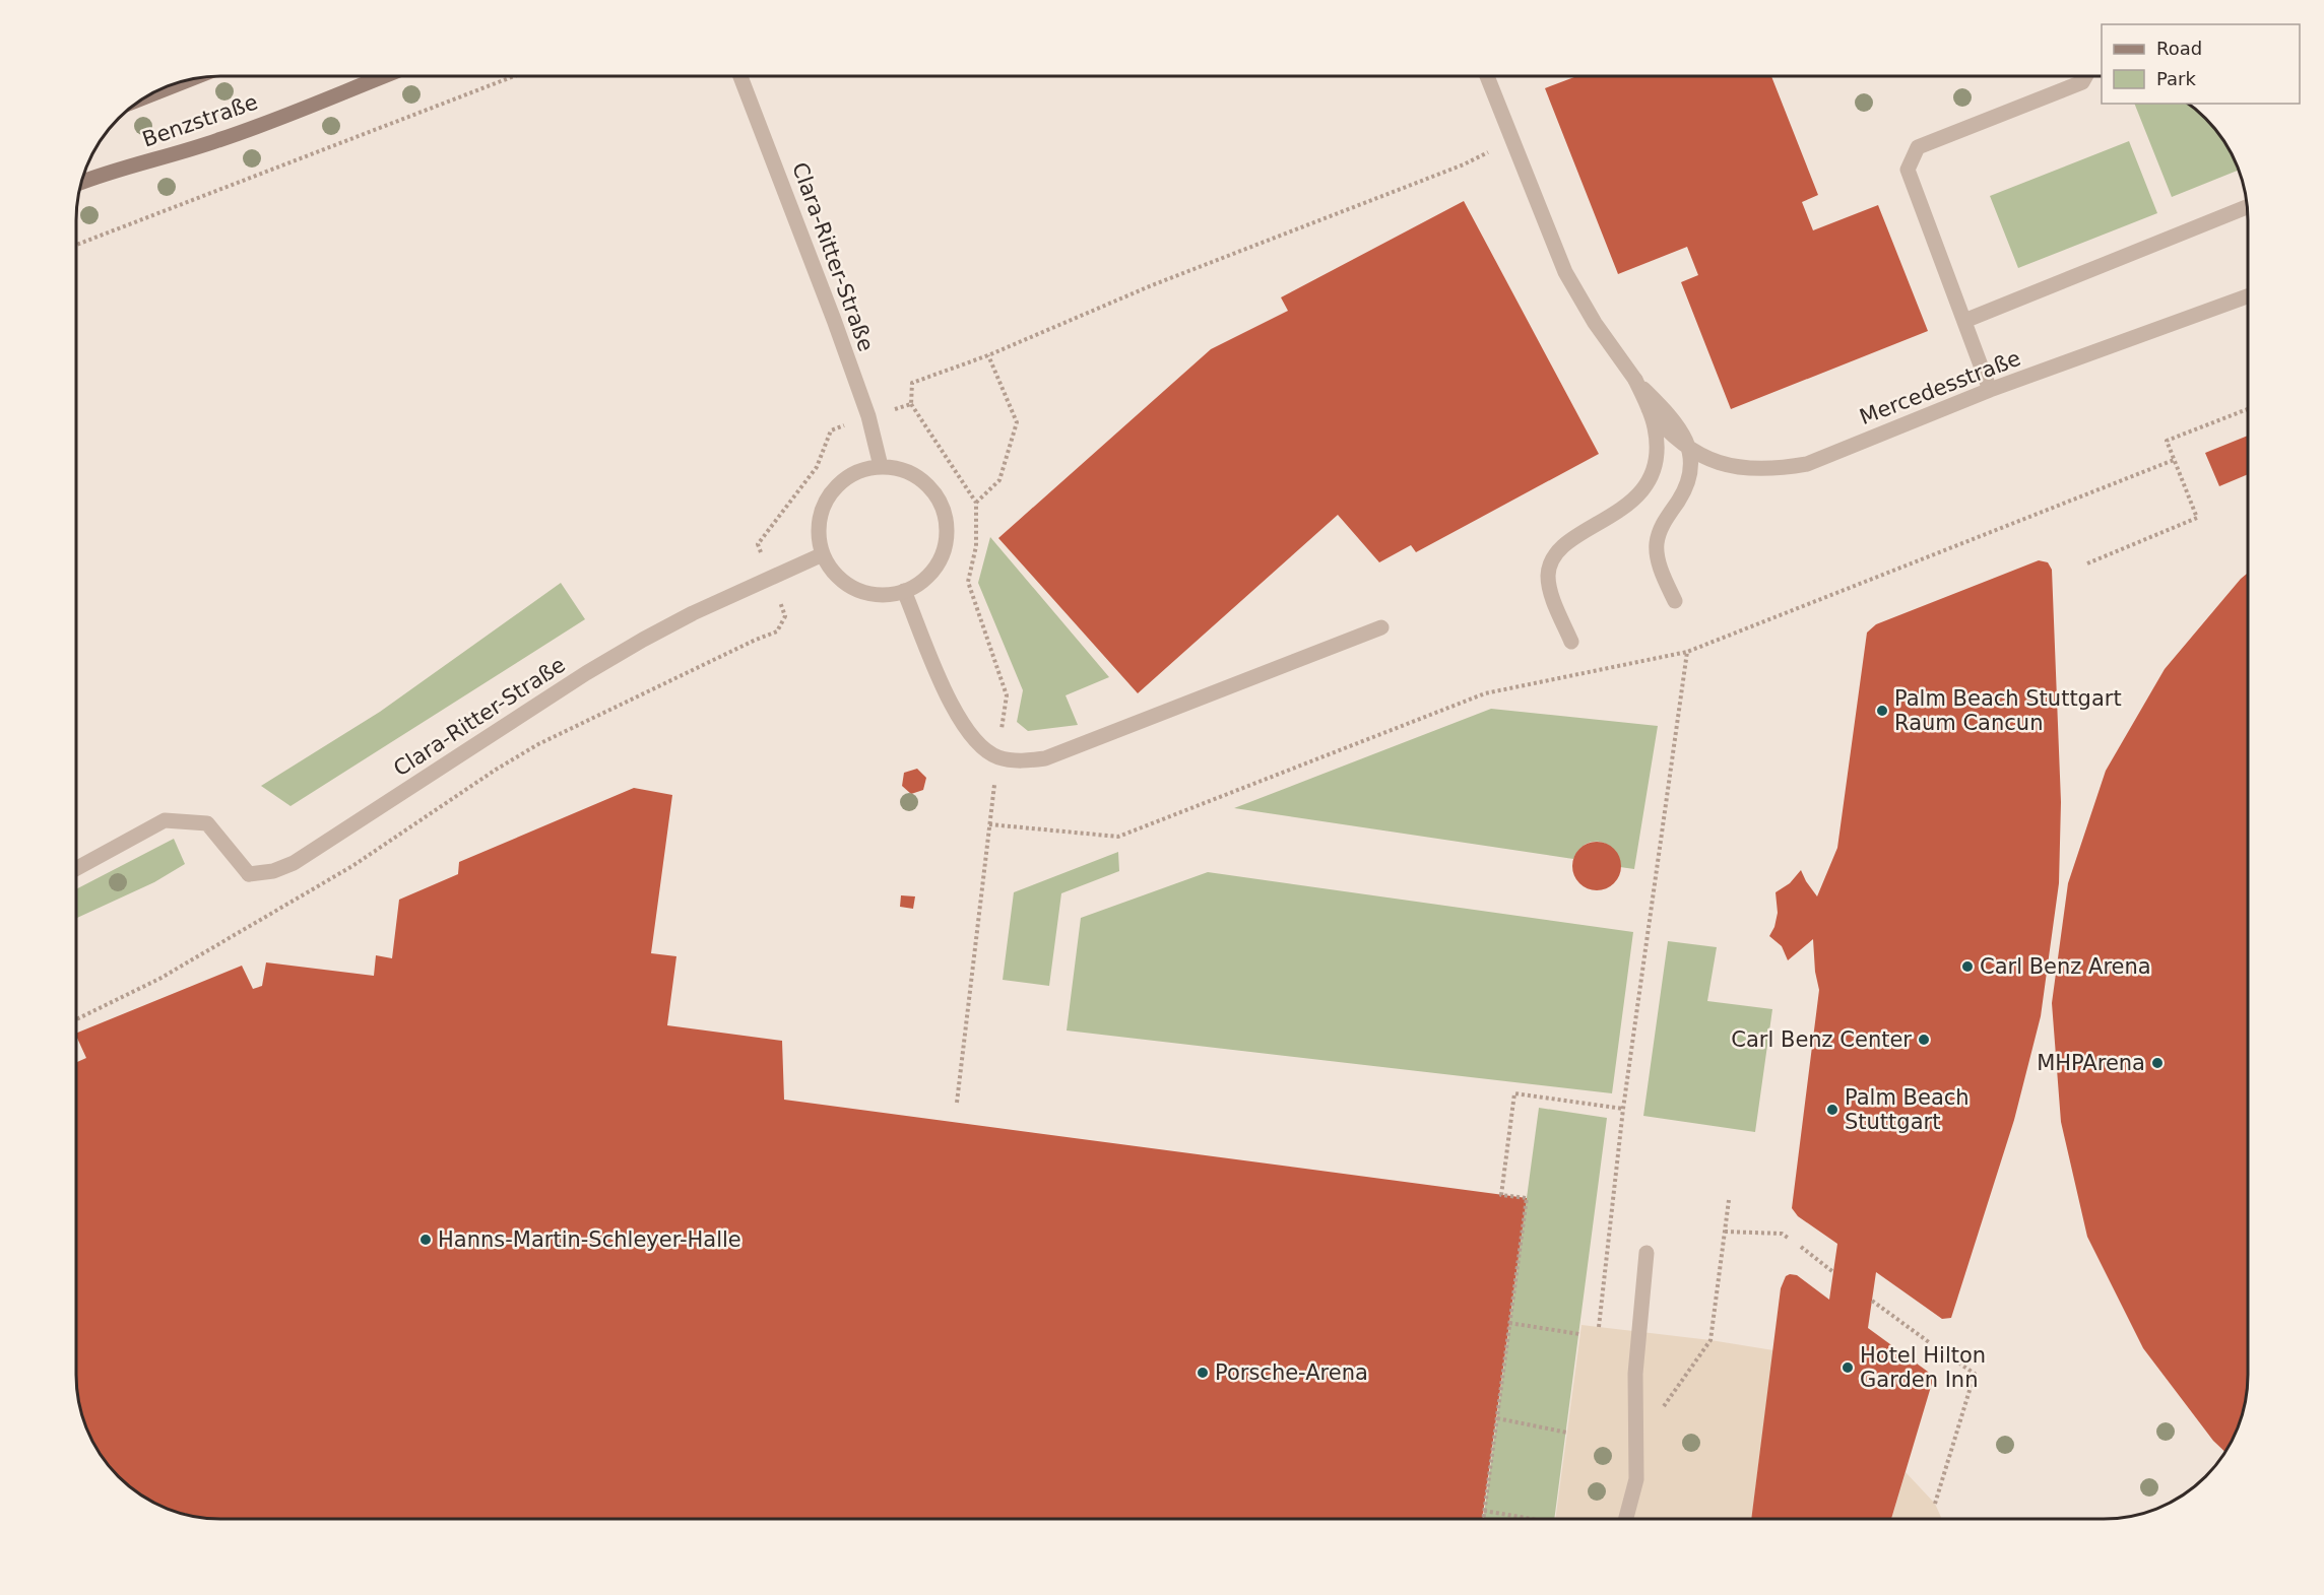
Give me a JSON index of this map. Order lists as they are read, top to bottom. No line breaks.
{"streets":{"main road":["Benzstraße"],"street":["Clara-Ritter-Straße","Mercedesstraße"]},"places":["Palm Beach Stuttgart Raum Cancun","Carl Benz Arena","Carl Benz Center","MHPArena","Palm Beach Stuttgart","Hanns-Martin-Schleyer-Halle","Hotel Hilton Garden Inn","Porsche-Arena"],"legend":["Road","Park"]}
